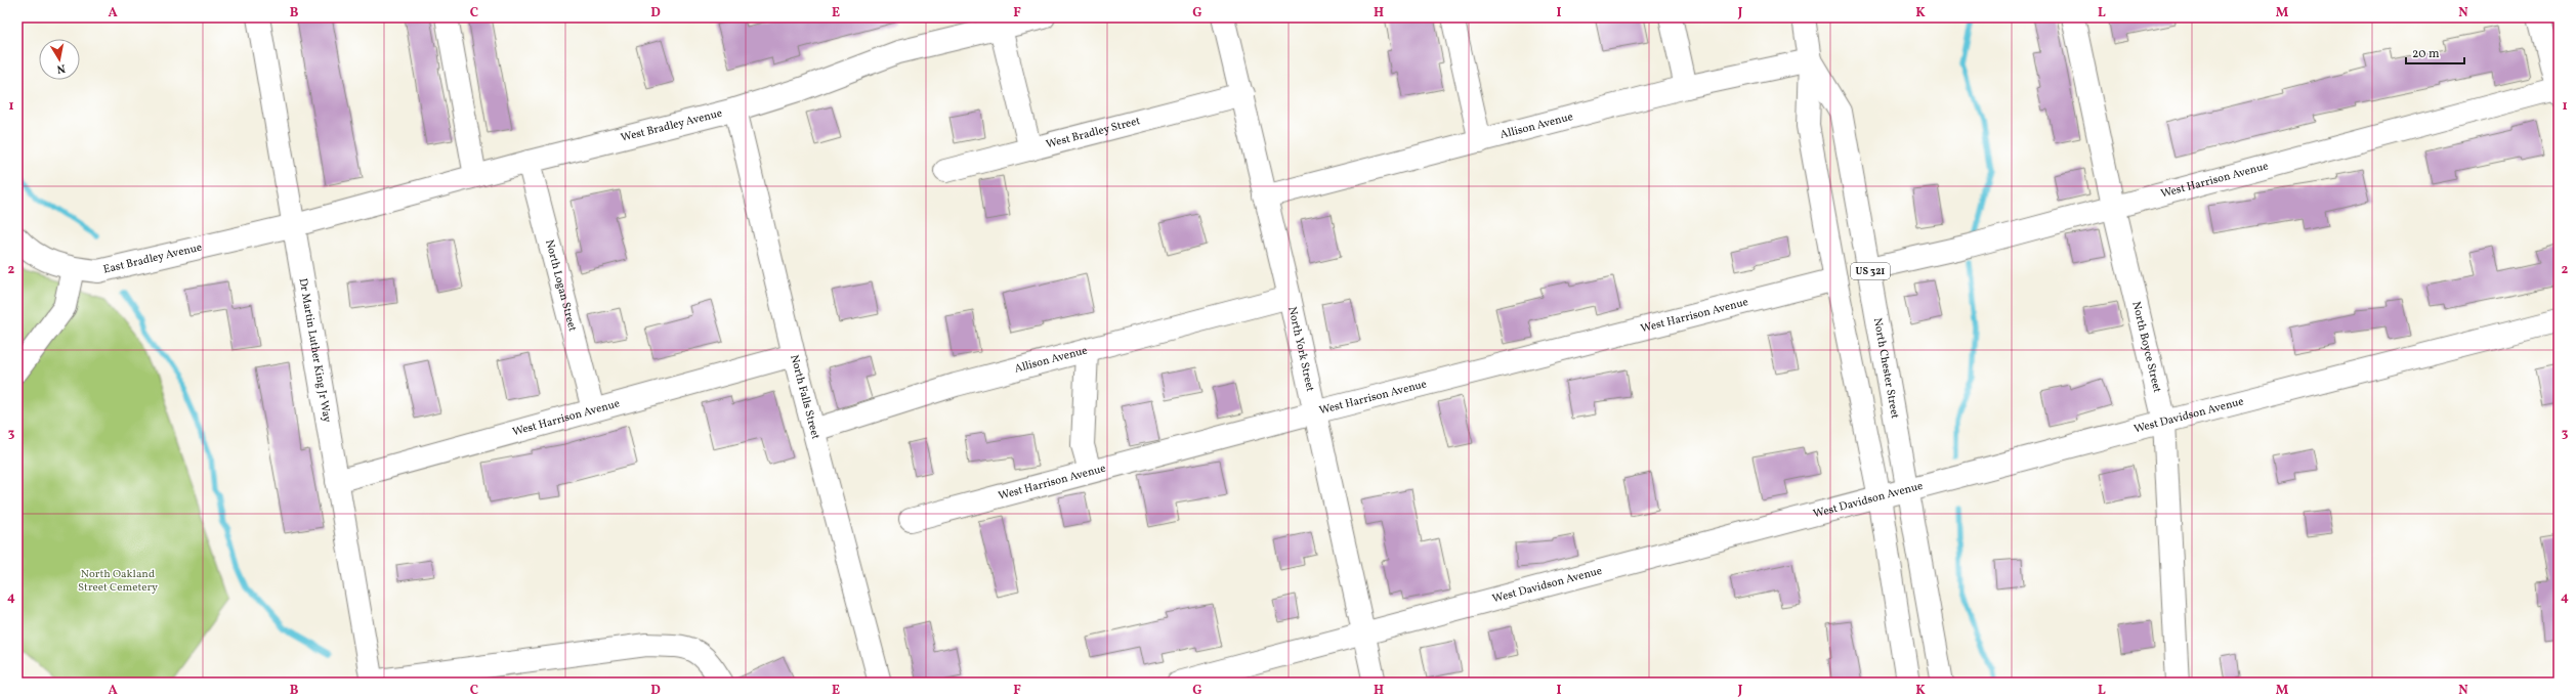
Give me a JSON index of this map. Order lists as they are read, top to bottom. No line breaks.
{"streets":{"street":["West Bradley Avenue","Allison Avenue","West Bradley Street","West Harrison Avenue","East Bradley Avenue","US 321","North Logan Street","North Boyce Street","Dr Martin Luther King Jr Way","North York Street","North Chester Street","North Falls Street","West Davidson Avenue"]},"crossings":[["West Bradley Avenue","East Bradley Avenue"],["West Bradley Avenue","North Logan Street"],["West Bradley Avenue","Dr Martin Luther King Jr Way"],["West Bradley Avenue","North Falls Street"],["Allison Avenue","North York Street"],["Allison Avenue","North Chester Street"],["Allison Avenue","North Falls Street"],["West Bradley Street","North York Street"],["West Harrison Avenue","North Logan Street"],["West Harrison Avenue","North Boyce Street"],["West Harrison Avenue","Dr Martin Luther King Jr Way"],["West Harrison Avenue","North York Street"],["West Harrison Avenue","North Chester Street"],["West Harrison Avenue","North Falls Street"],["East Bradley Avenue","Dr Martin Luther King Jr Way"],["North Boyce Street","West Davidson Avenue"],["North York Street","West Davidson Avenue"],["North Chester Street","West Davidson Avenue"]],"parks":["North Oakland Street Cemetery"],"scale_bar":"20 m","north":"bottom","grid":{"columns":["A","B","C","D","E","F","G","H","I","J","K","L","M","N"],"rows":["1","2","3","4"]}}
